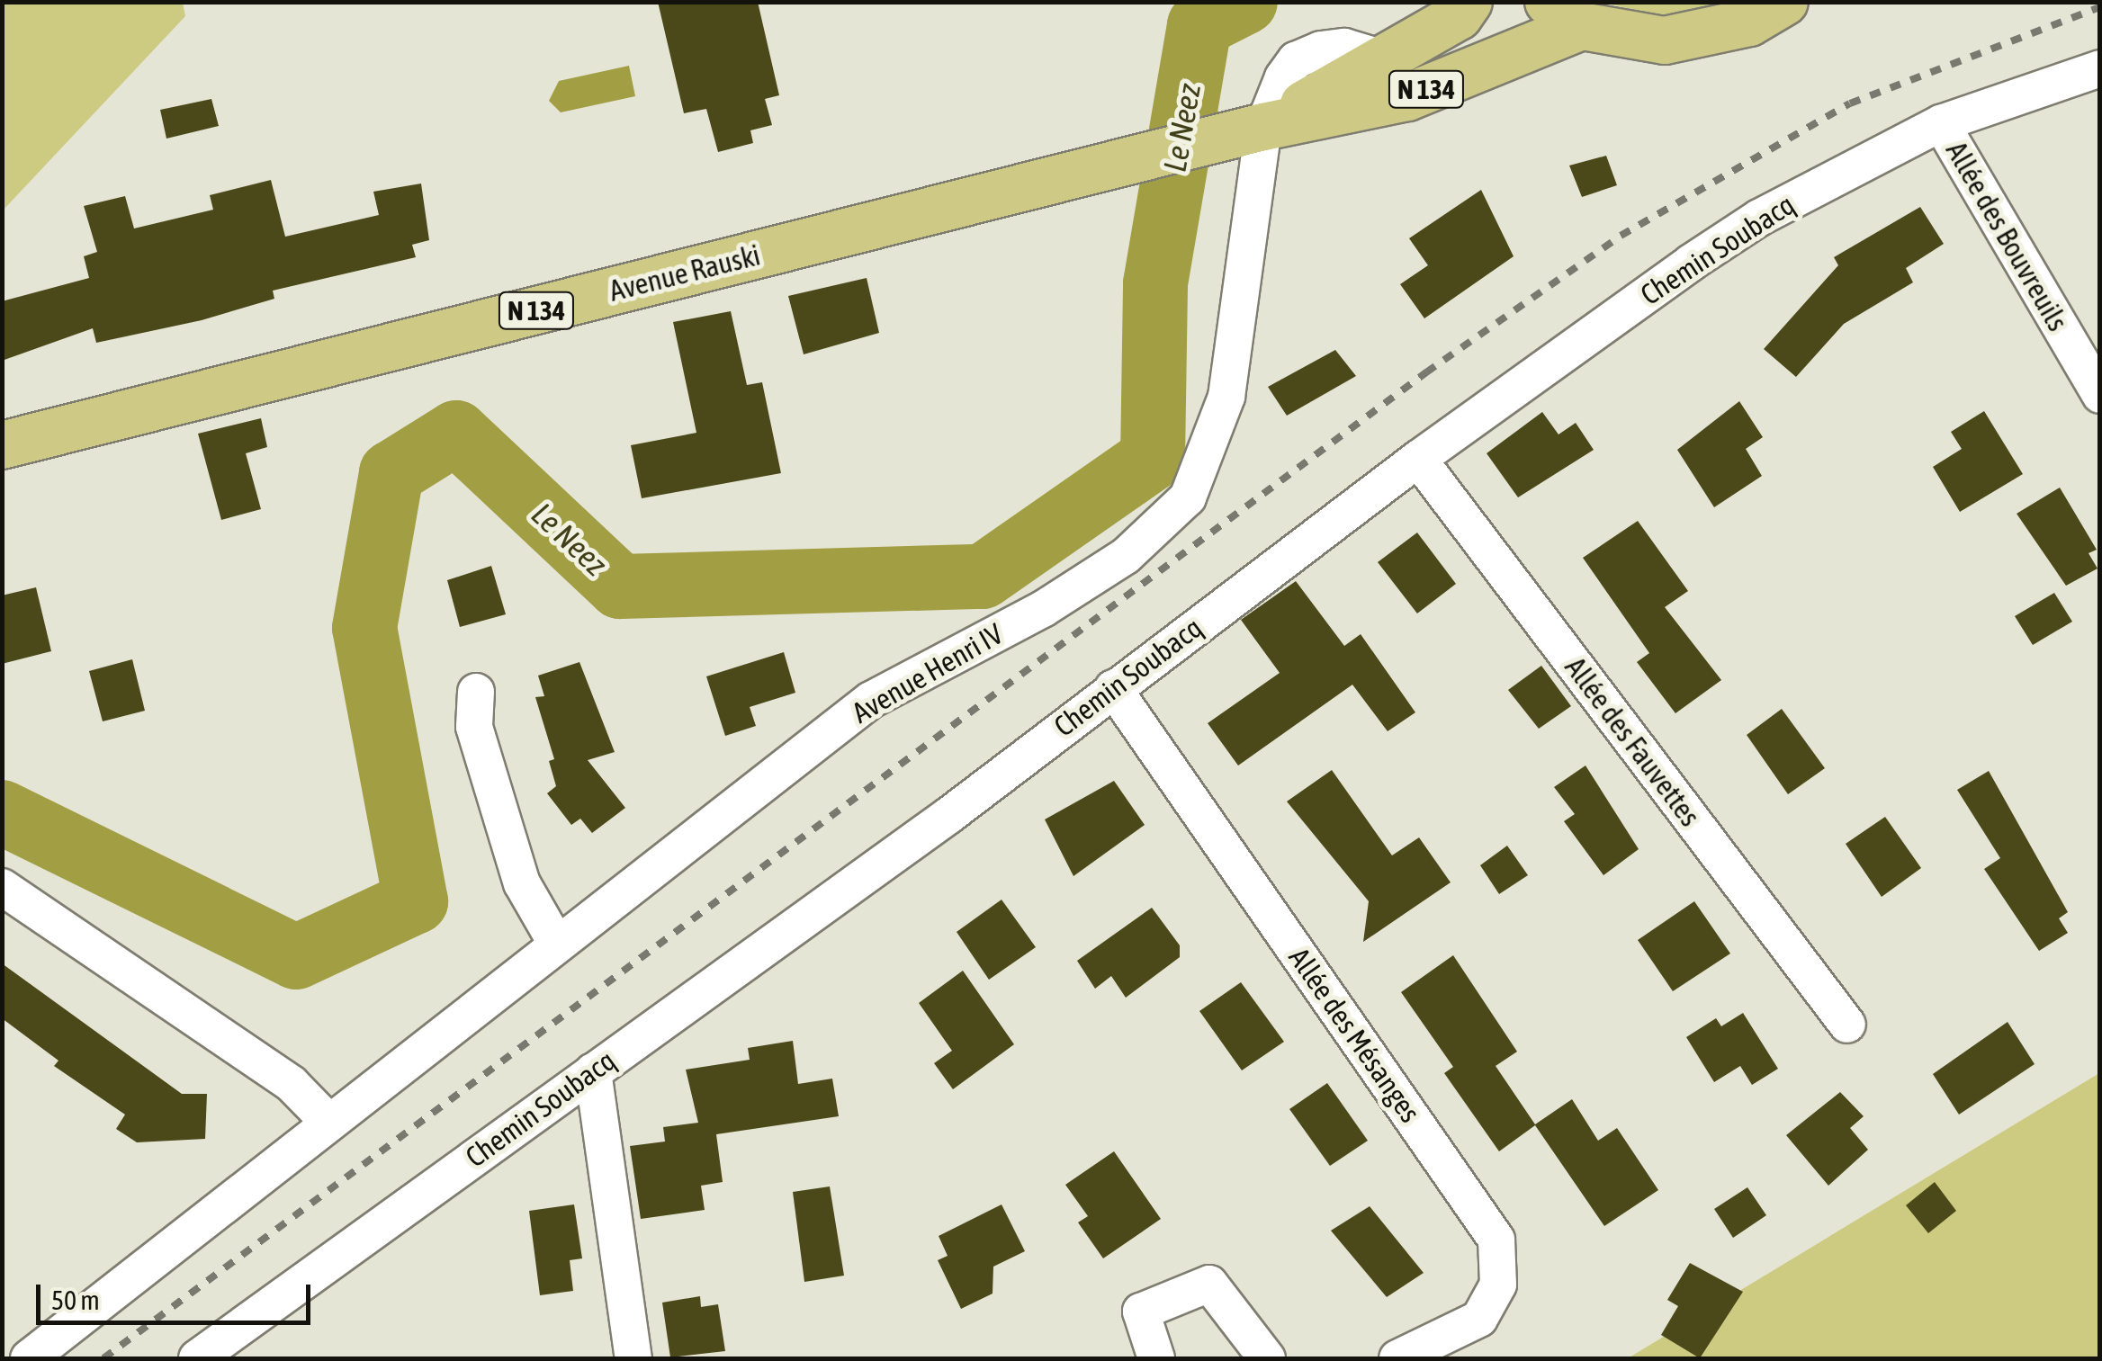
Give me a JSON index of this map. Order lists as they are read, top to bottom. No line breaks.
{"streets":{"main road":["N 134","Avenue Rauski"],"street":["Allée des Bouvreuils","Chemin Soubacq","Avenue Henri IV","Allée des Fauvettes","Allée des Mésanges"]},"crossings":[["Allée des Bouvreuils","Chemin Soubacq"],["Chemin Soubacq","Allée des Fauvettes"],["Chemin Soubacq","Allée des Mésanges"],["Avenue Rauski","Avenue Henri IV"]],"water":["Le Neez"],"scale_bar":"50 m"}
